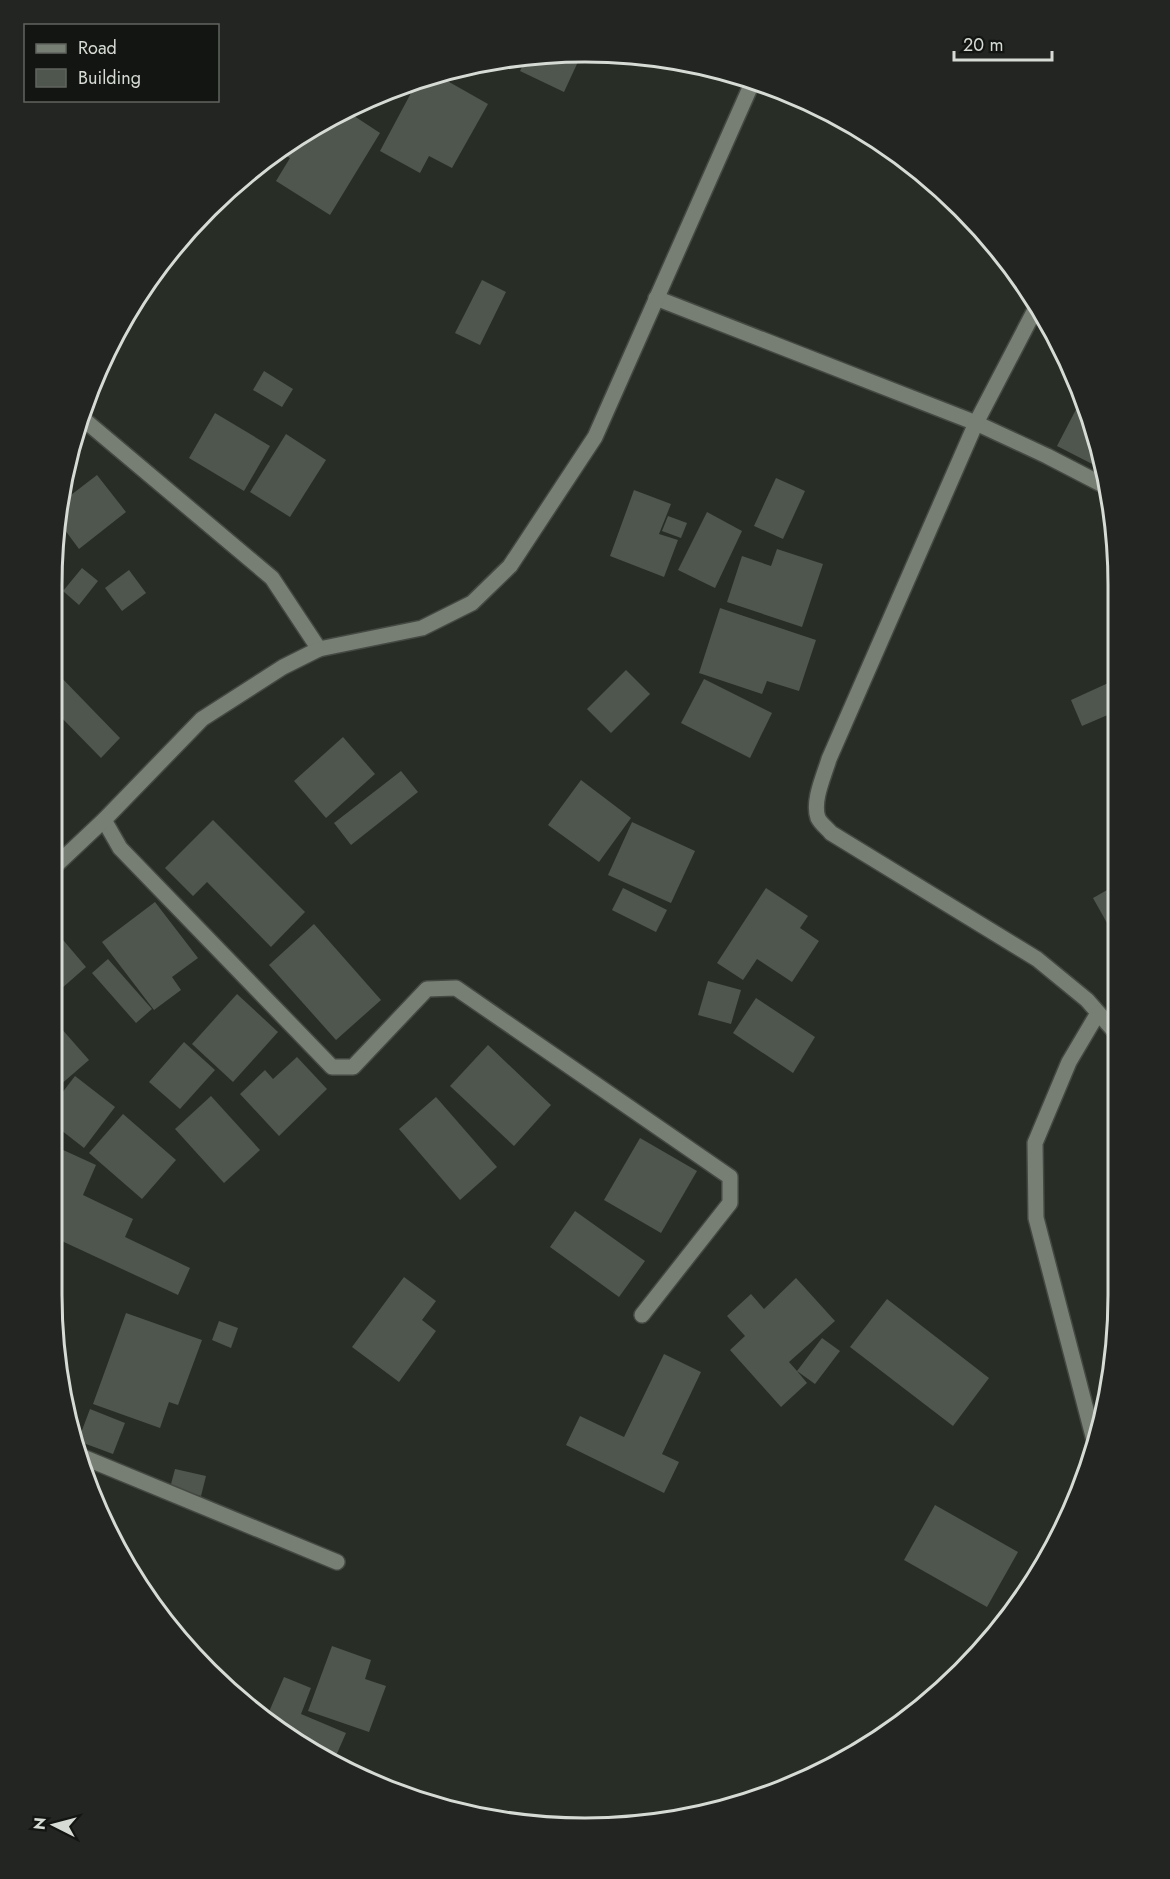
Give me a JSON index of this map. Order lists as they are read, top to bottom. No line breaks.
{"legend":["Road","Building"],"scale_bar":"20 m","north":"left"}
